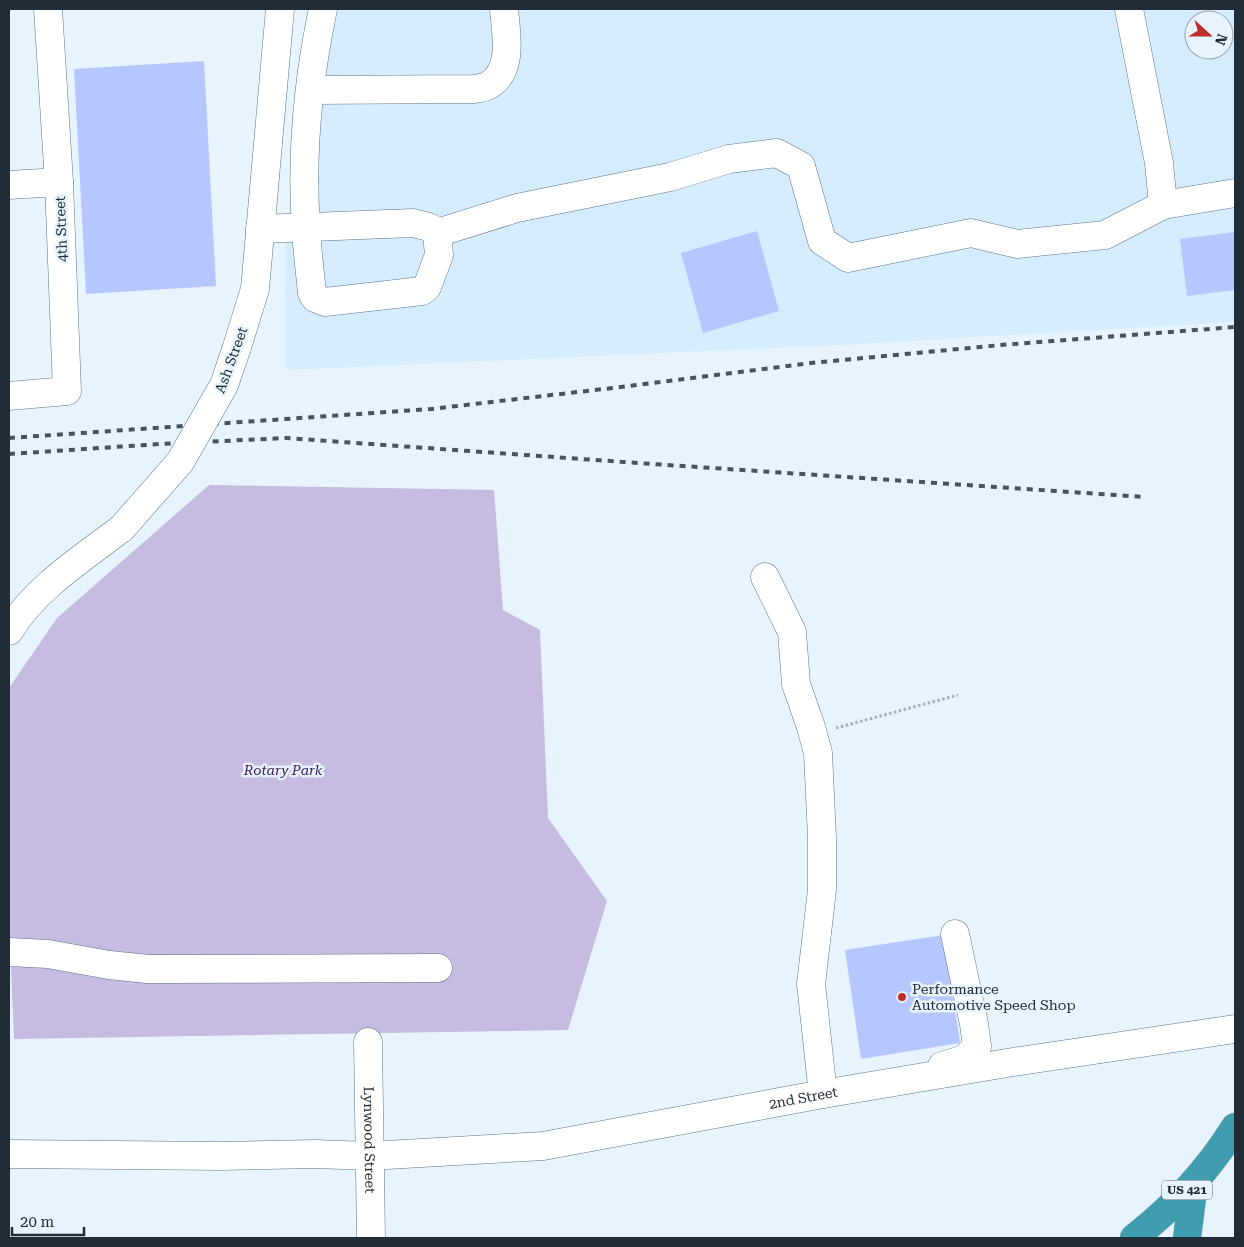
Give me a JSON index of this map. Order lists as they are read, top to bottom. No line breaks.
{"streets":{"highway":["US 421"],"street":["4th Street","Ash Street","2nd Street","Lynwood Street"]},"crossings":[["2nd Street","Lynwood Street"]],"parks":["Rotary Park"],"places":["Performance Automotive Speed Shop"],"scale_bar":"20 m","north":"right"}
